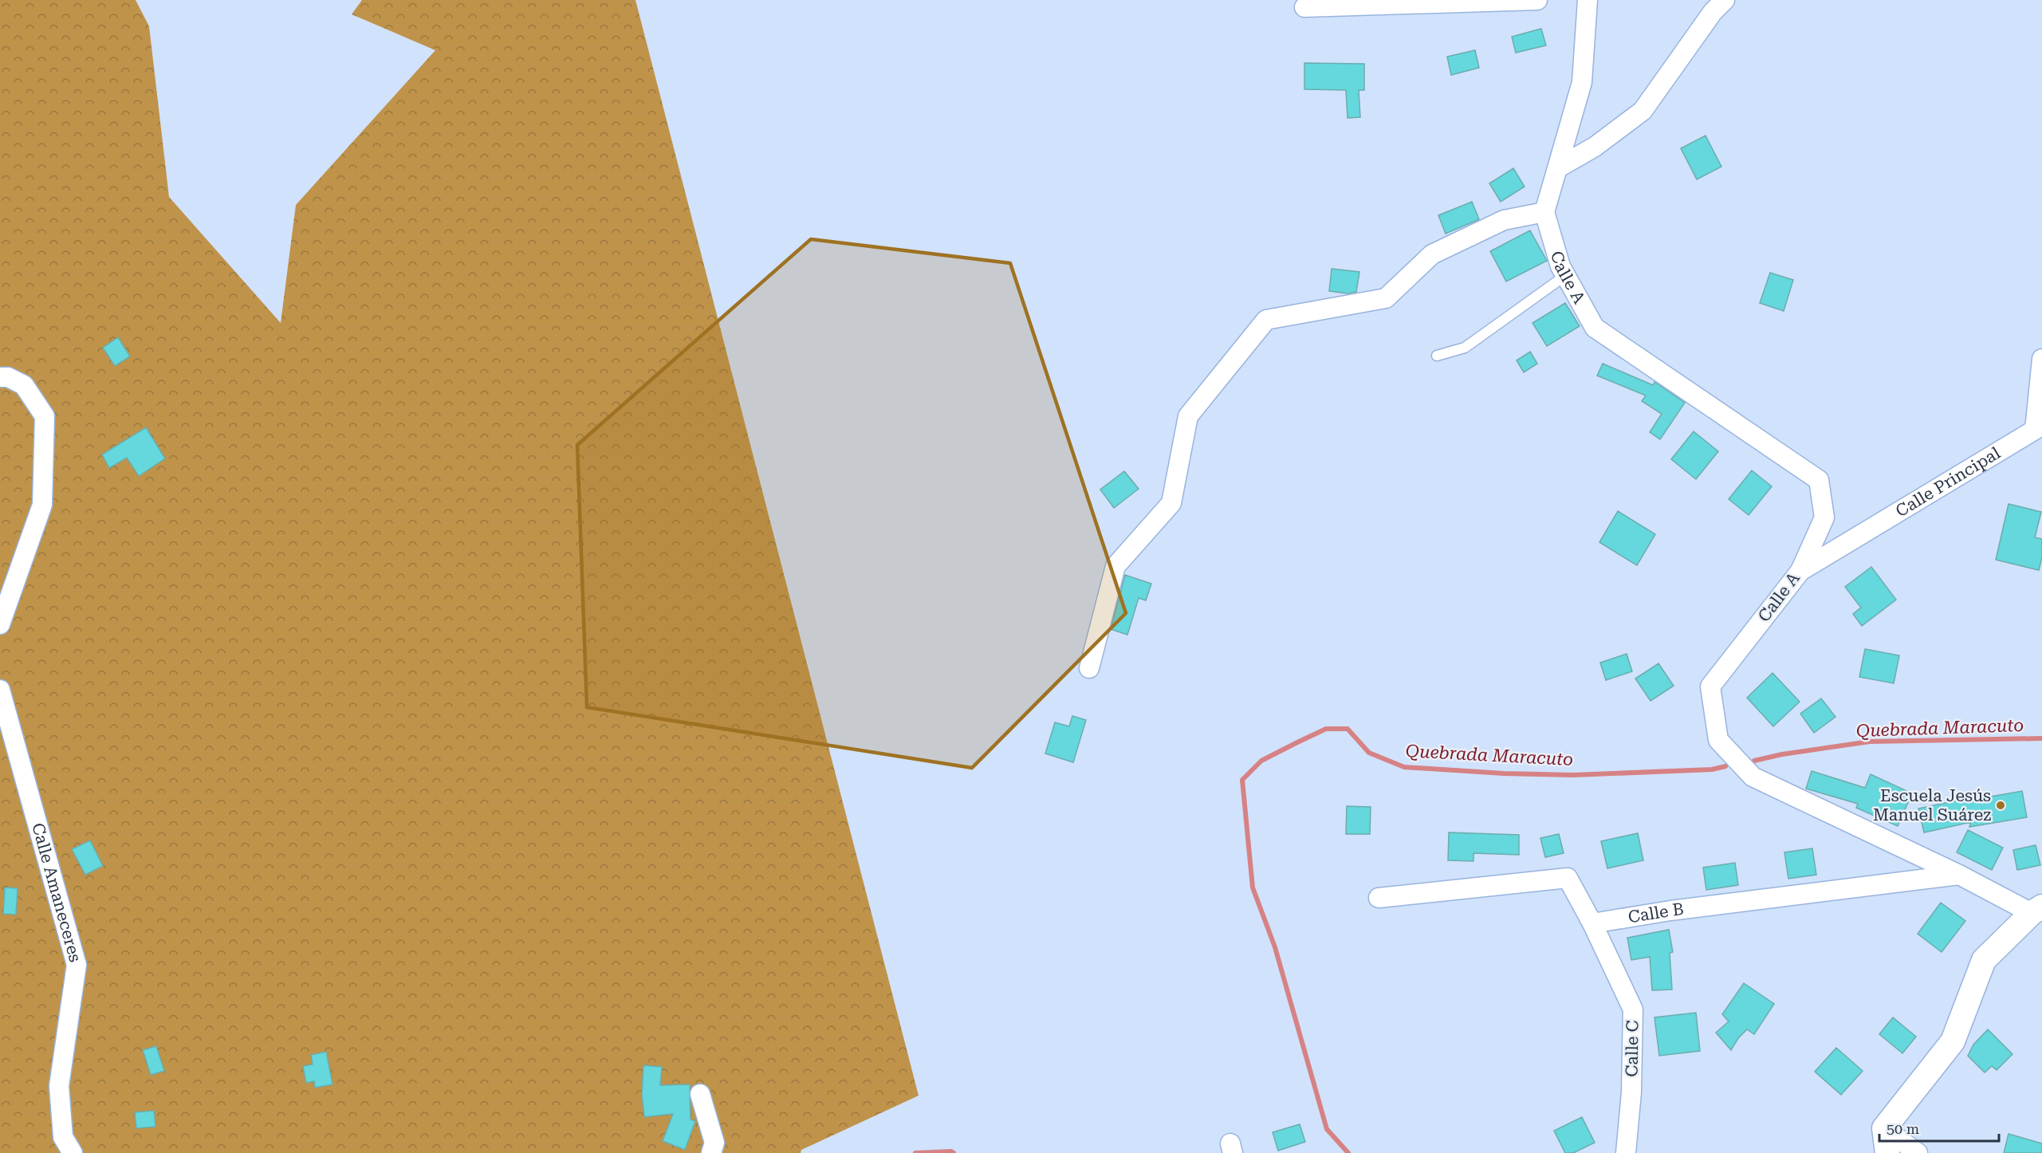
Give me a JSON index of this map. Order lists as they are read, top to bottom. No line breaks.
{"streets":{"street":["Calle A","Calle Principal","Calle Amaneceres","Calle B","Calle C"]},"crossings":[["Calle A","Calle Principal"],["Calle A","Calle B"],["Calle B","Calle C"]],"water":["Quebrada Maracuto"],"places":["Escuela Jesús Manuel Suárez"],"scale_bar":"50 m"}
